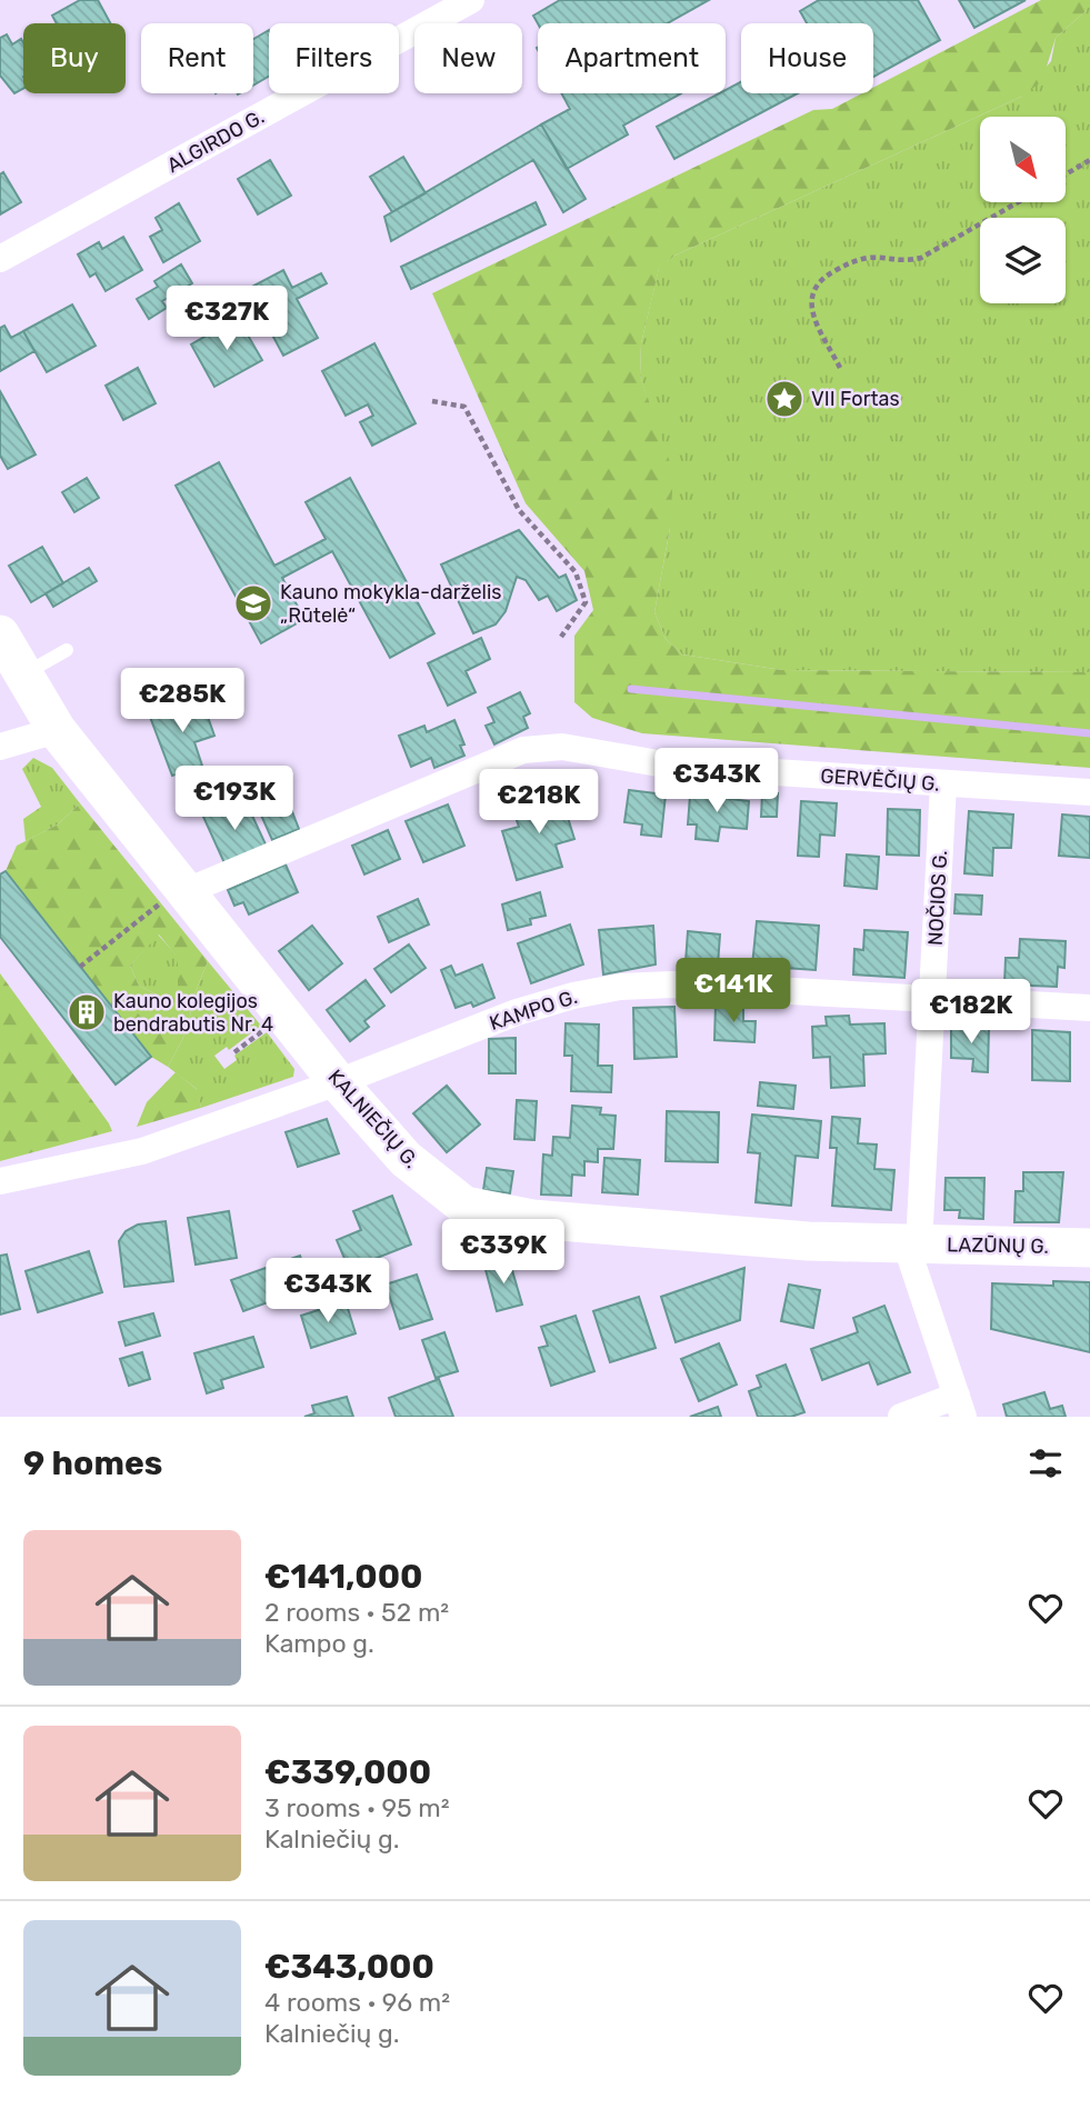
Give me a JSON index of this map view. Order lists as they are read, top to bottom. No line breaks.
{"streets":{"street":["ALGIRDO G.","GERVĖČIŲ G.","NOČIOS G.","KAMPO G.","KALNIEČIŲ G.","LAZŪNŲ G."]},"crossings":[["GERVĖČIŲ G.","NOČIOS G."],["GERVĖČIŲ G.","KALNIEČIŲ G."],["NOČIOS G.","KAMPO G."],["NOČIOS G.","KALNIEČIŲ G."],["NOČIOS G.","LAZŪNŲ G."],["KAMPO G.","KALNIEČIŲ G."],["KALNIEČIŲ G.","LAZŪNŲ G."]],"places":{"place":["VII Fortas"],"school or university":["Kauno mokykla-darželis „Rūtelė“"],"building":["Kauno kolegijos bendrabutis Nr. 4"]},"north":"bottom right","page":{"chip":["Buy","Rent","Filters","New","Apartment","House"],"price":["€327K","€285K","€343K","€193K","€218K","€141K","€182K","€339K","€343K"],"heading":"9 homes","list":[{"name":"€141,000","note":"2 rooms · 52 m² · Kampo g."},{"name":"€339,000","note":"3 rooms · 95 m² · Kalniečių g."},{"name":"€343,000","note":"4 rooms · 96 m² · Kalniečių g."}]}}
